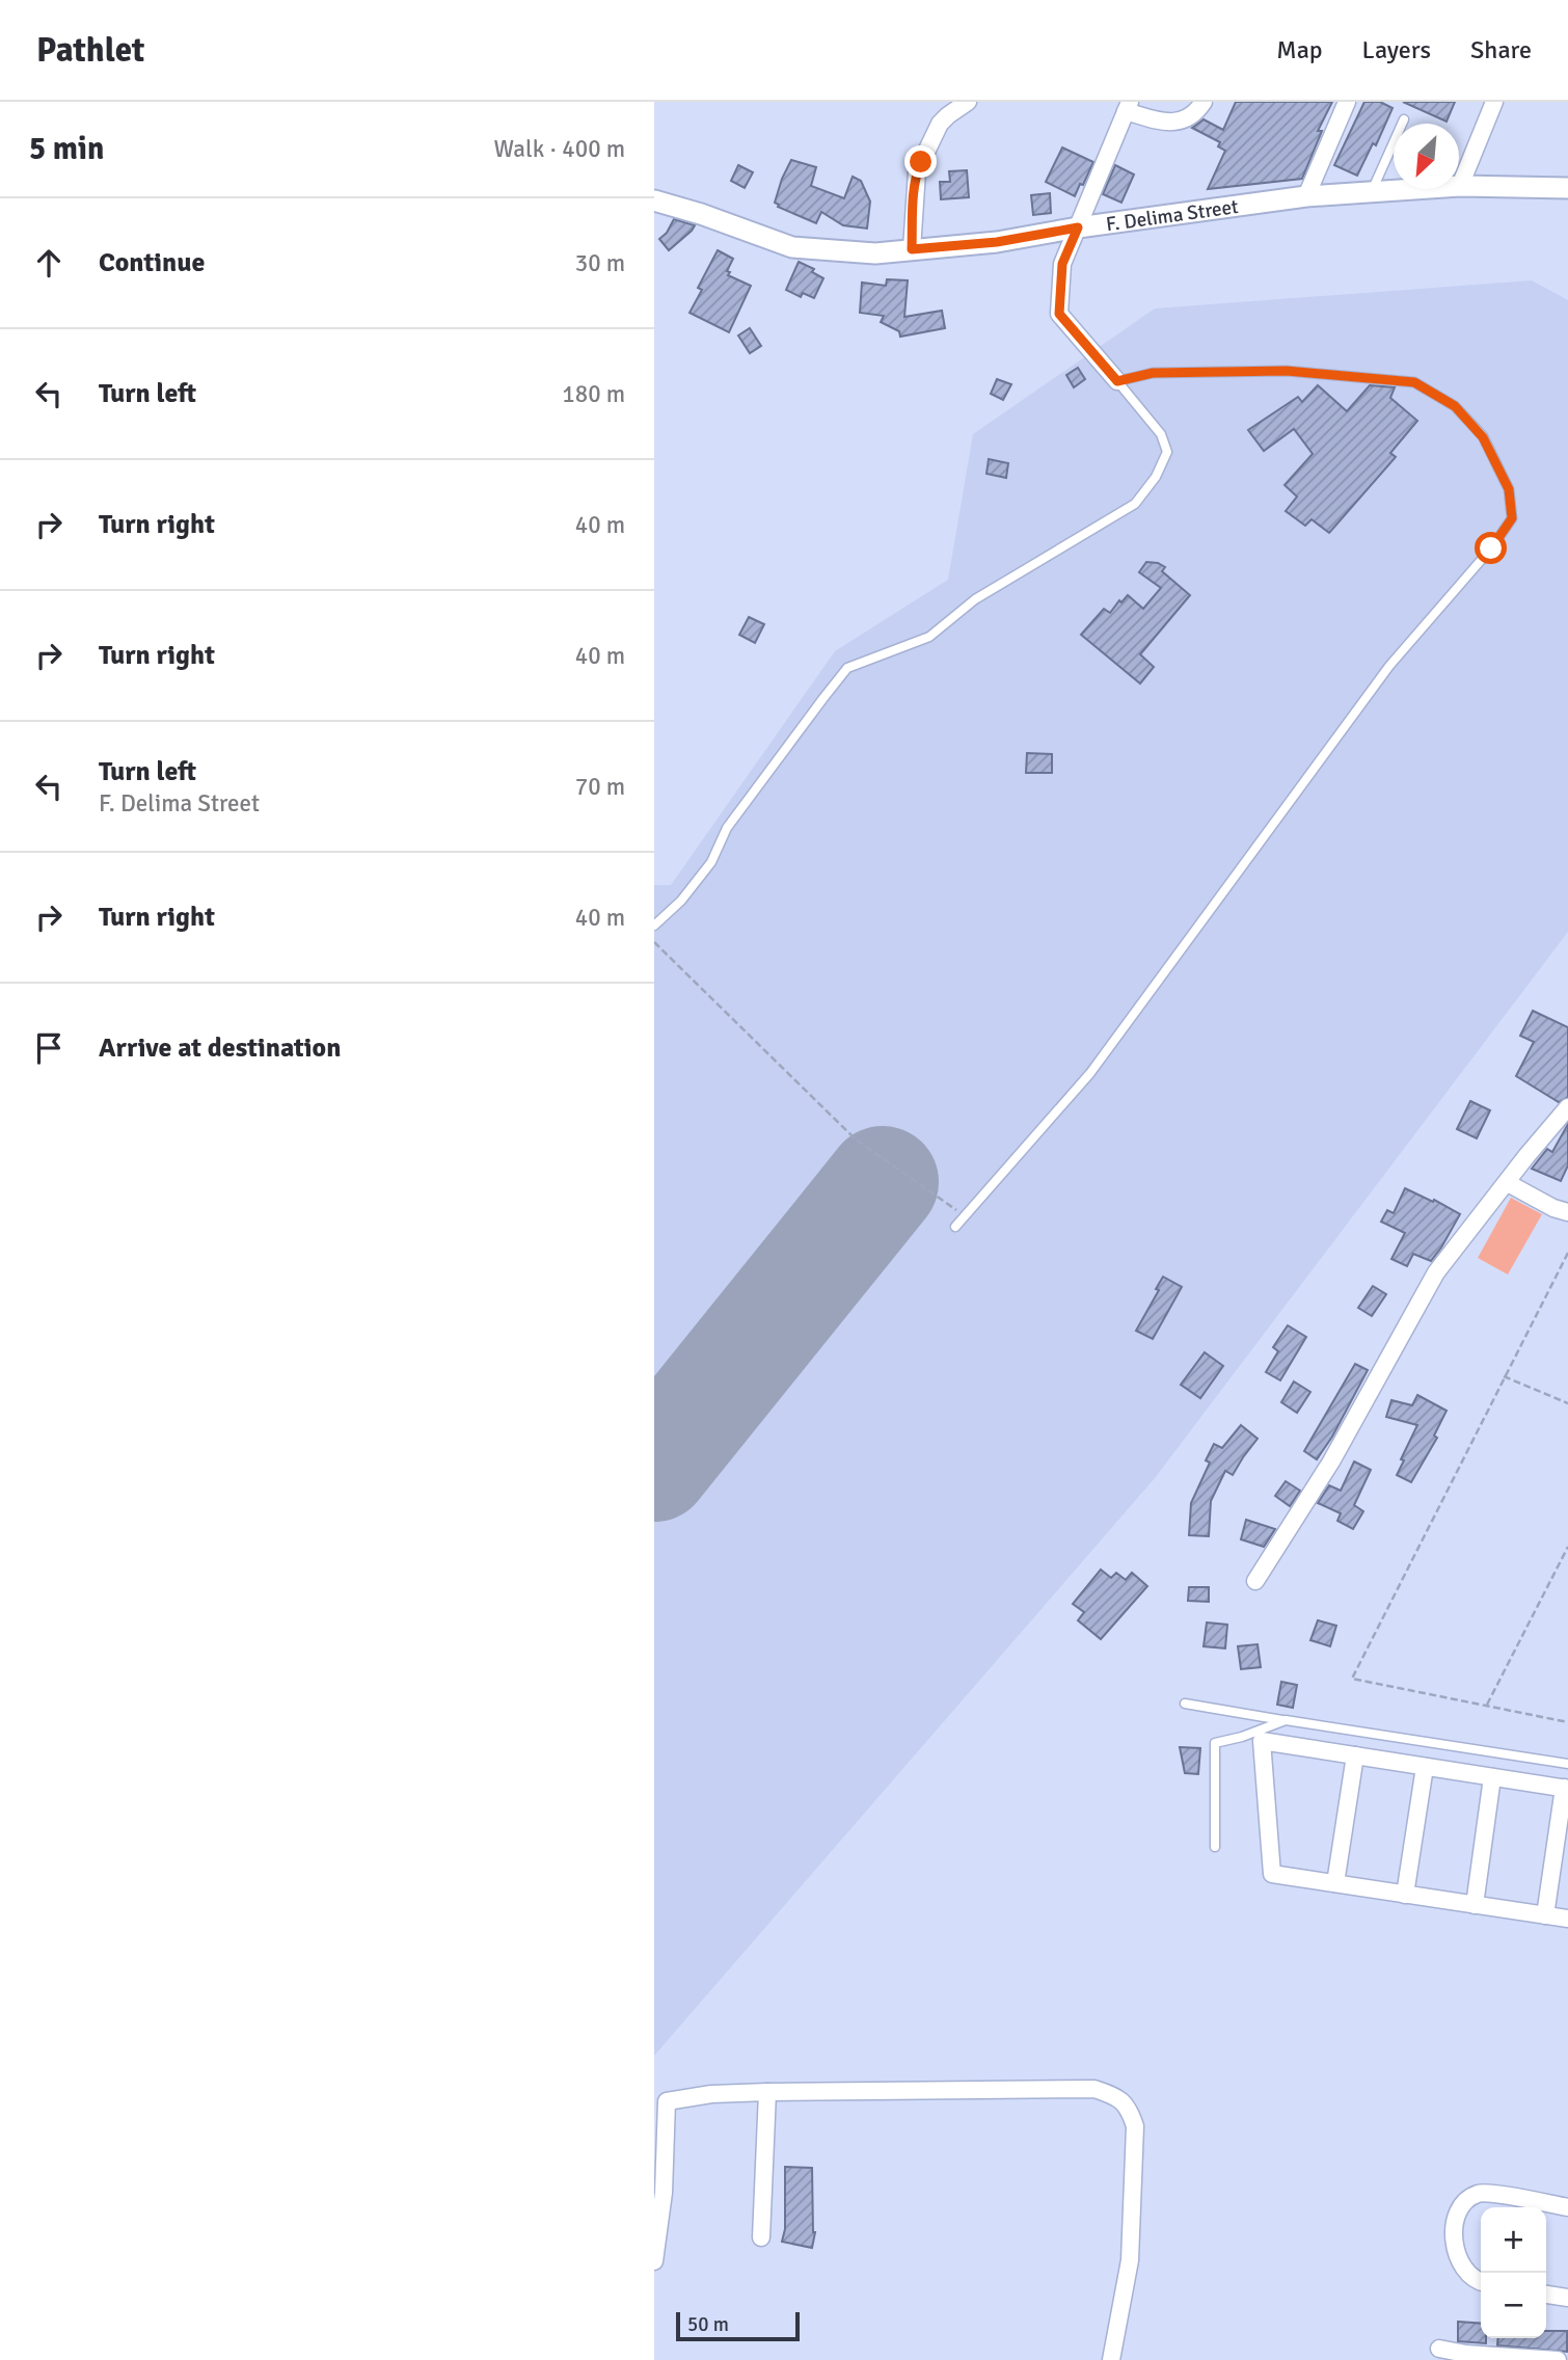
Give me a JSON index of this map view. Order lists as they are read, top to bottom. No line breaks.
{"streets":{"street":["F. Delima Street"]},"scale_bar":"50 m","north":"bottom left","page":{"header":"Pathlet","nav":["Map","Layers","Share"],"heading":["5 min","Walk · 400 m"],"list":[["Continue","30 m"],["Turn left","180 m"],["Turn right","40 m"],["Turn right","40 m"],["Turn left","F. Delima Street","70 m"],["Turn right","40 m"],"Arrive at destination"],"map_buttons":["+","−"],"scale":"50 m"}}
